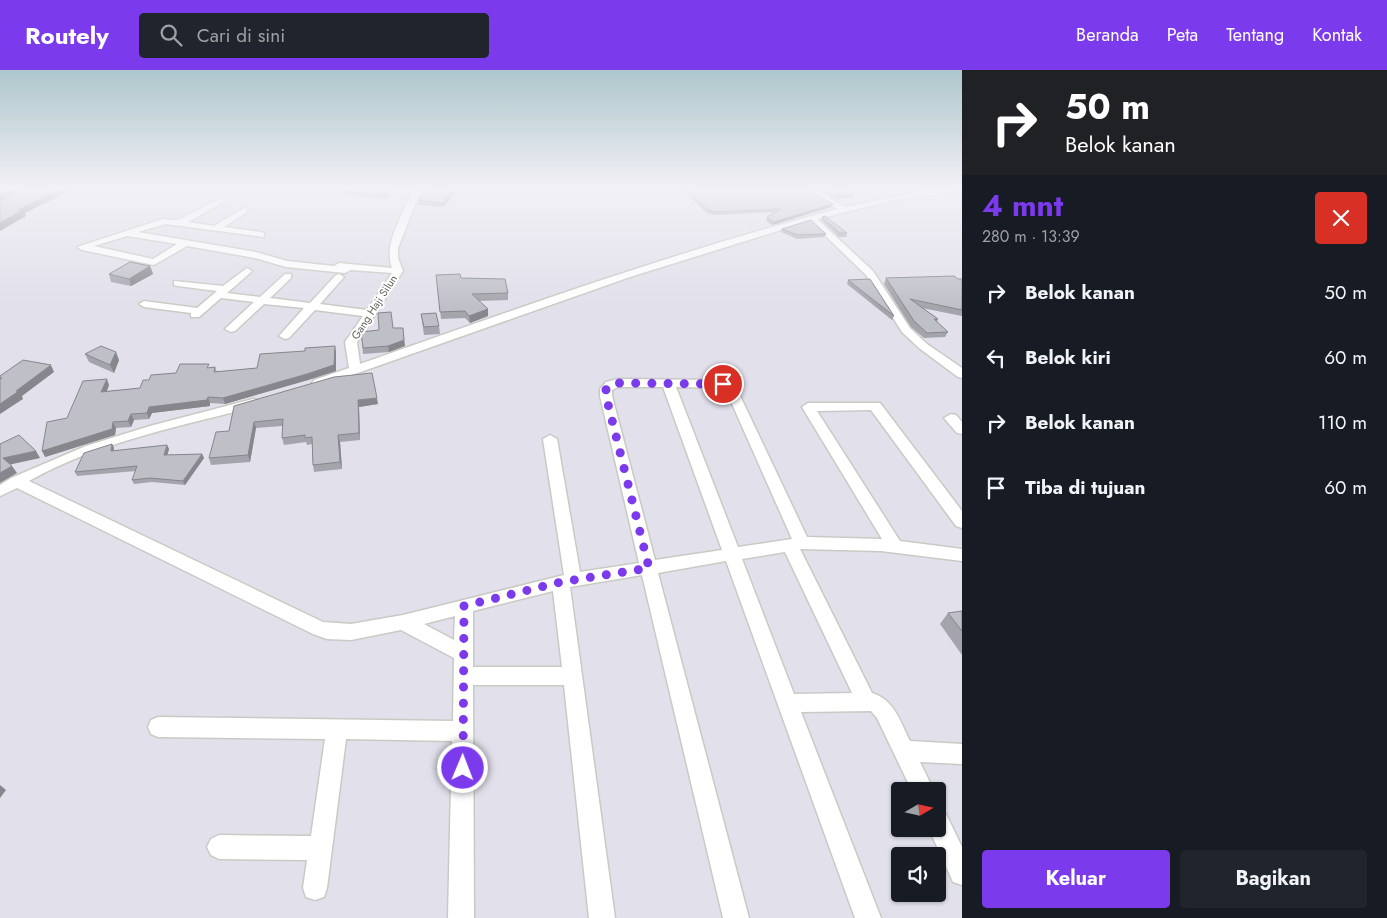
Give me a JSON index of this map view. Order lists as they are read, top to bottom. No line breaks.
{"streets":{"street":["Gang Haji Silun"]},"north":"right","page":{"header":"Routely","search":"Cari di sini","nav":["Beranda","Peta","Tentang","Kontak"],"turn":["50 m","Belok kanan"],"heading":["4 mnt","280 m · 13:39"],"list":[{"name":"Belok kanan","value":"50 m"},{"name":"Belok kiri","value":"60 m"},{"name":"Belok kanan","value":"110 m"},{"name":"Tiba di tujuan","value":"60 m"}],"buttons":["Keluar","Bagikan"]}}
